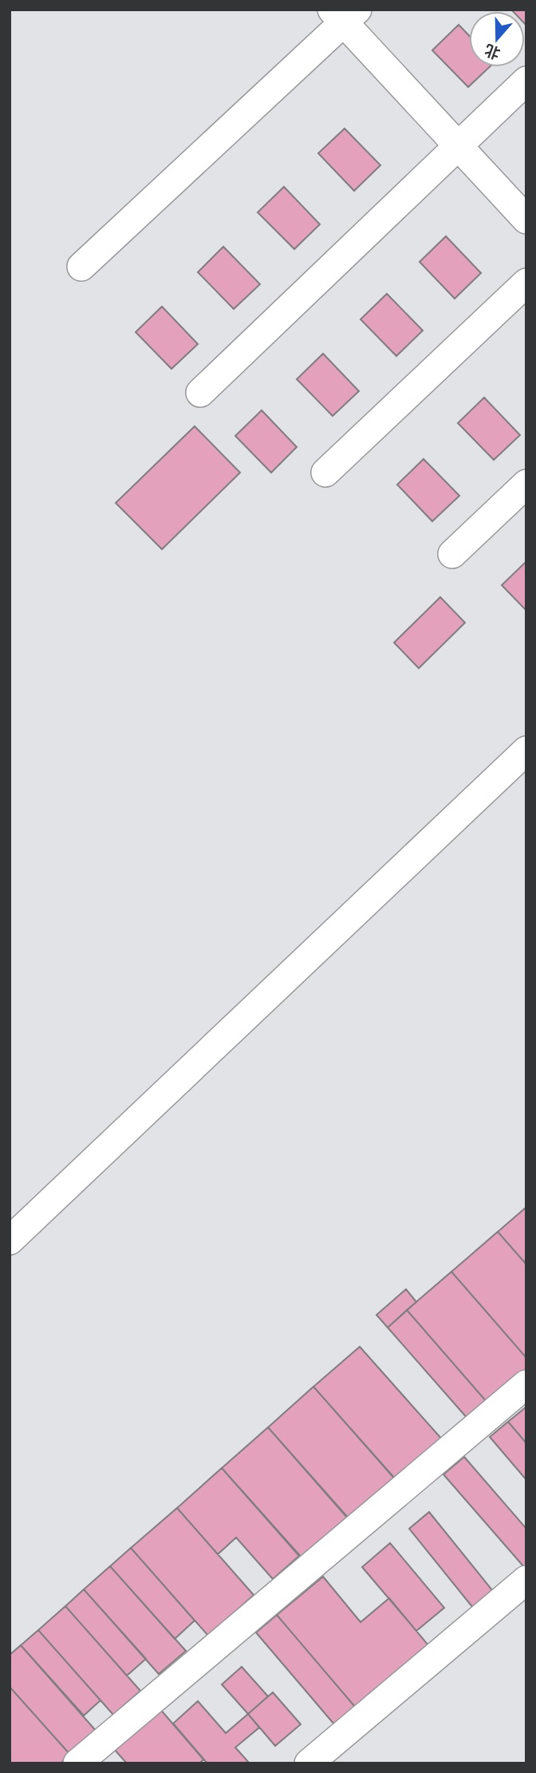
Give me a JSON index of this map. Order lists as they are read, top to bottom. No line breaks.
{"north":"bottom"}
